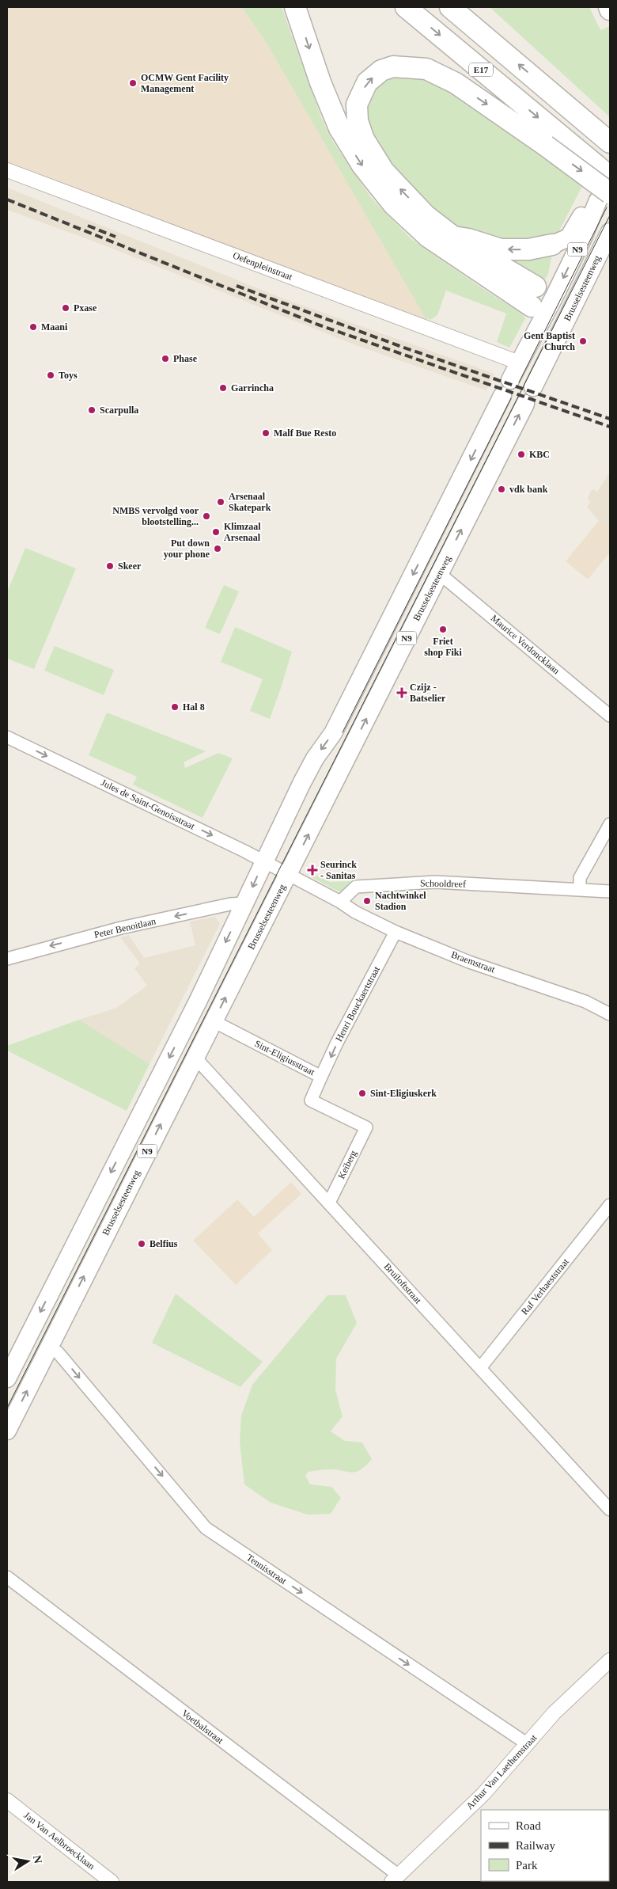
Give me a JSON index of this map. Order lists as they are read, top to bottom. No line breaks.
{"streets":{"highway":["E17"],"main road":["N9","Brusselsesteenweg"],"street":["Oefenpleinstraat","Maurice Verdoncklaan","Jules de Saint-Genoisstraat","Schooldreef","Peter Benoitlaan","Braemstraat","Henri Bouckaertstraat","Sint-Eligiusstraat","Keiberg","Bruiloftstraat","Raf Verhaeststraat","Tennisstraat","Voetbalstraat","Arthur Van Laethemstraat","Jan Van Aelbroecklaan"]},"crossings":[["N9","Jules de Saint-Genoisstraat"],["N9","Peter Benoitlaan"],["Brusselsesteenweg","Maurice Verdoncklaan"],["Brusselsesteenweg","Jules de Saint-Genoisstraat"],["Brusselsesteenweg","Sint-Eligiusstraat"],["Brusselsesteenweg","Bruiloftstraat"],["Brusselsesteenweg","Tennisstraat"],["Schooldreef","Braemstraat"],["Braemstraat","Henri Bouckaertstraat"],["Henri Bouckaertstraat","Sint-Eligiusstraat"],["Sint-Eligiusstraat","Keiberg"],["Keiberg","Bruiloftstraat"],["Bruiloftstraat","Raf Verhaeststraat"],["Tennisstraat","Arthur Van Laethemstraat"],["Voetbalstraat","Arthur Van Laethemstraat"]],"one_way":["Jules de Saint-Genoisstraat","Peter Benoitlaan","Henri Bouckaertstraat","Tennisstraat"],"places":{"other":["OCMW Gent Facility Management","Pxase","Maani","Gent Baptist Church","Phase","Toys","Garrincha","Scarpulla","Malf Bue Resto","KBC","vdk bank","Arsenaal Skatepark","NMBS vervolgd voor blootstelling...","Klimzaal Arsenaal","Put down your phone","Skeer","Friet shop Fiki","Hal 8","Nachtwinkel Stadion","Sint-Eligiuskerk","Belfius"],"health":["Czijz - Batselier","Seurinck - Sanitas"]},"legend":["Road","Railway","Park"],"north":"right"}
